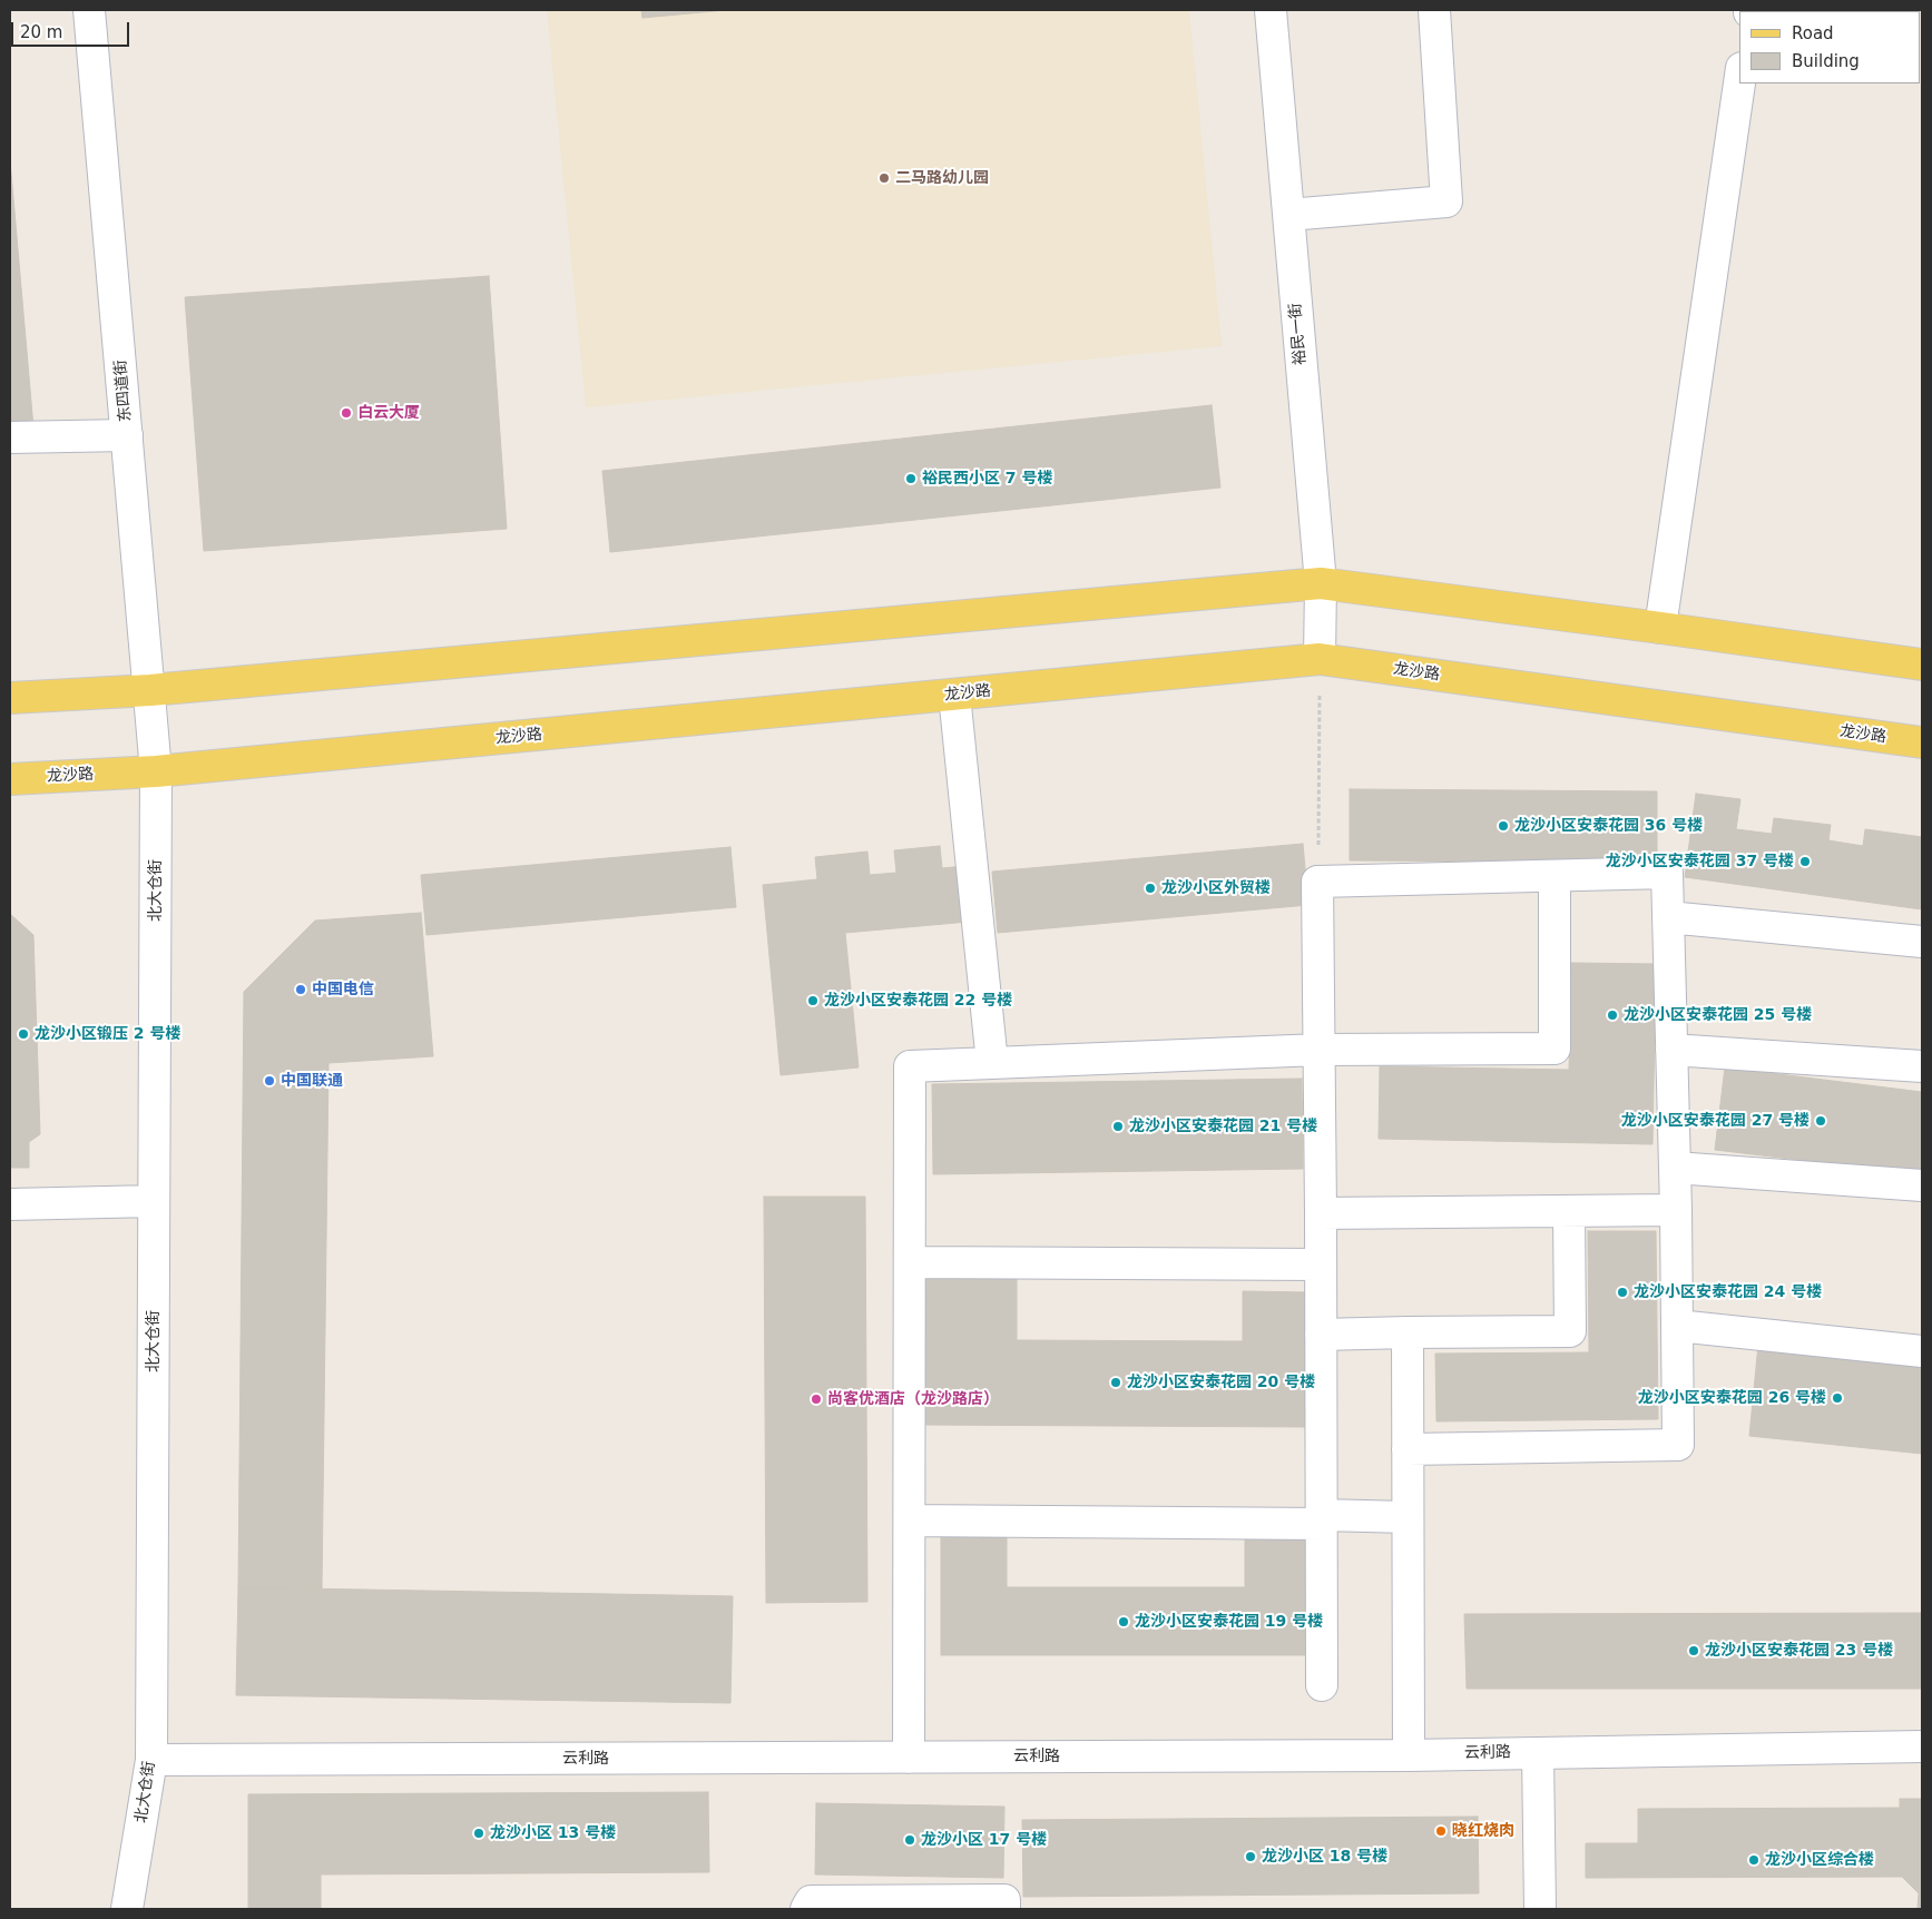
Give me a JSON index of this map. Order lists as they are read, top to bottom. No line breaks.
{"streets":{"main road":["龙沙路"],"street":["裕民一街","东四道街","北大仓街","云利路"]},"crossings":[["裕民一街","龙沙路"],["东四道街","龙沙路"],["东四道街","北大仓街"],["龙沙路","北大仓街"],["北大仓街","云利路"]],"places":["二马路幼儿园","白云大厦","裕民西小区 7 号楼","龙沙小区安泰花园 36 号楼","龙沙小区安泰花园 37 号楼","龙沙小区外贸楼","中国电信","龙沙小区安泰花园 22 号楼","龙沙小区安泰花园 25 号楼","龙沙小区锻压 2 号楼","中国联通","龙沙小区安泰花园 27 号楼","龙沙小区安泰花园 21 号楼","龙沙小区安泰花园 24 号楼","龙沙小区安泰花园 20 号楼","龙沙小区安泰花园 26 号楼","尚客优酒店（龙沙路店）","龙沙小区安泰花园 19 号楼","龙沙小区安泰花园 23 号楼","晓红烧肉","龙沙小区 13 号楼","龙沙小区 17 号楼","龙沙小区 18 号楼","龙沙小区综合楼"],"legend":["Road","Building"],"scale_bar":"20 m"}
